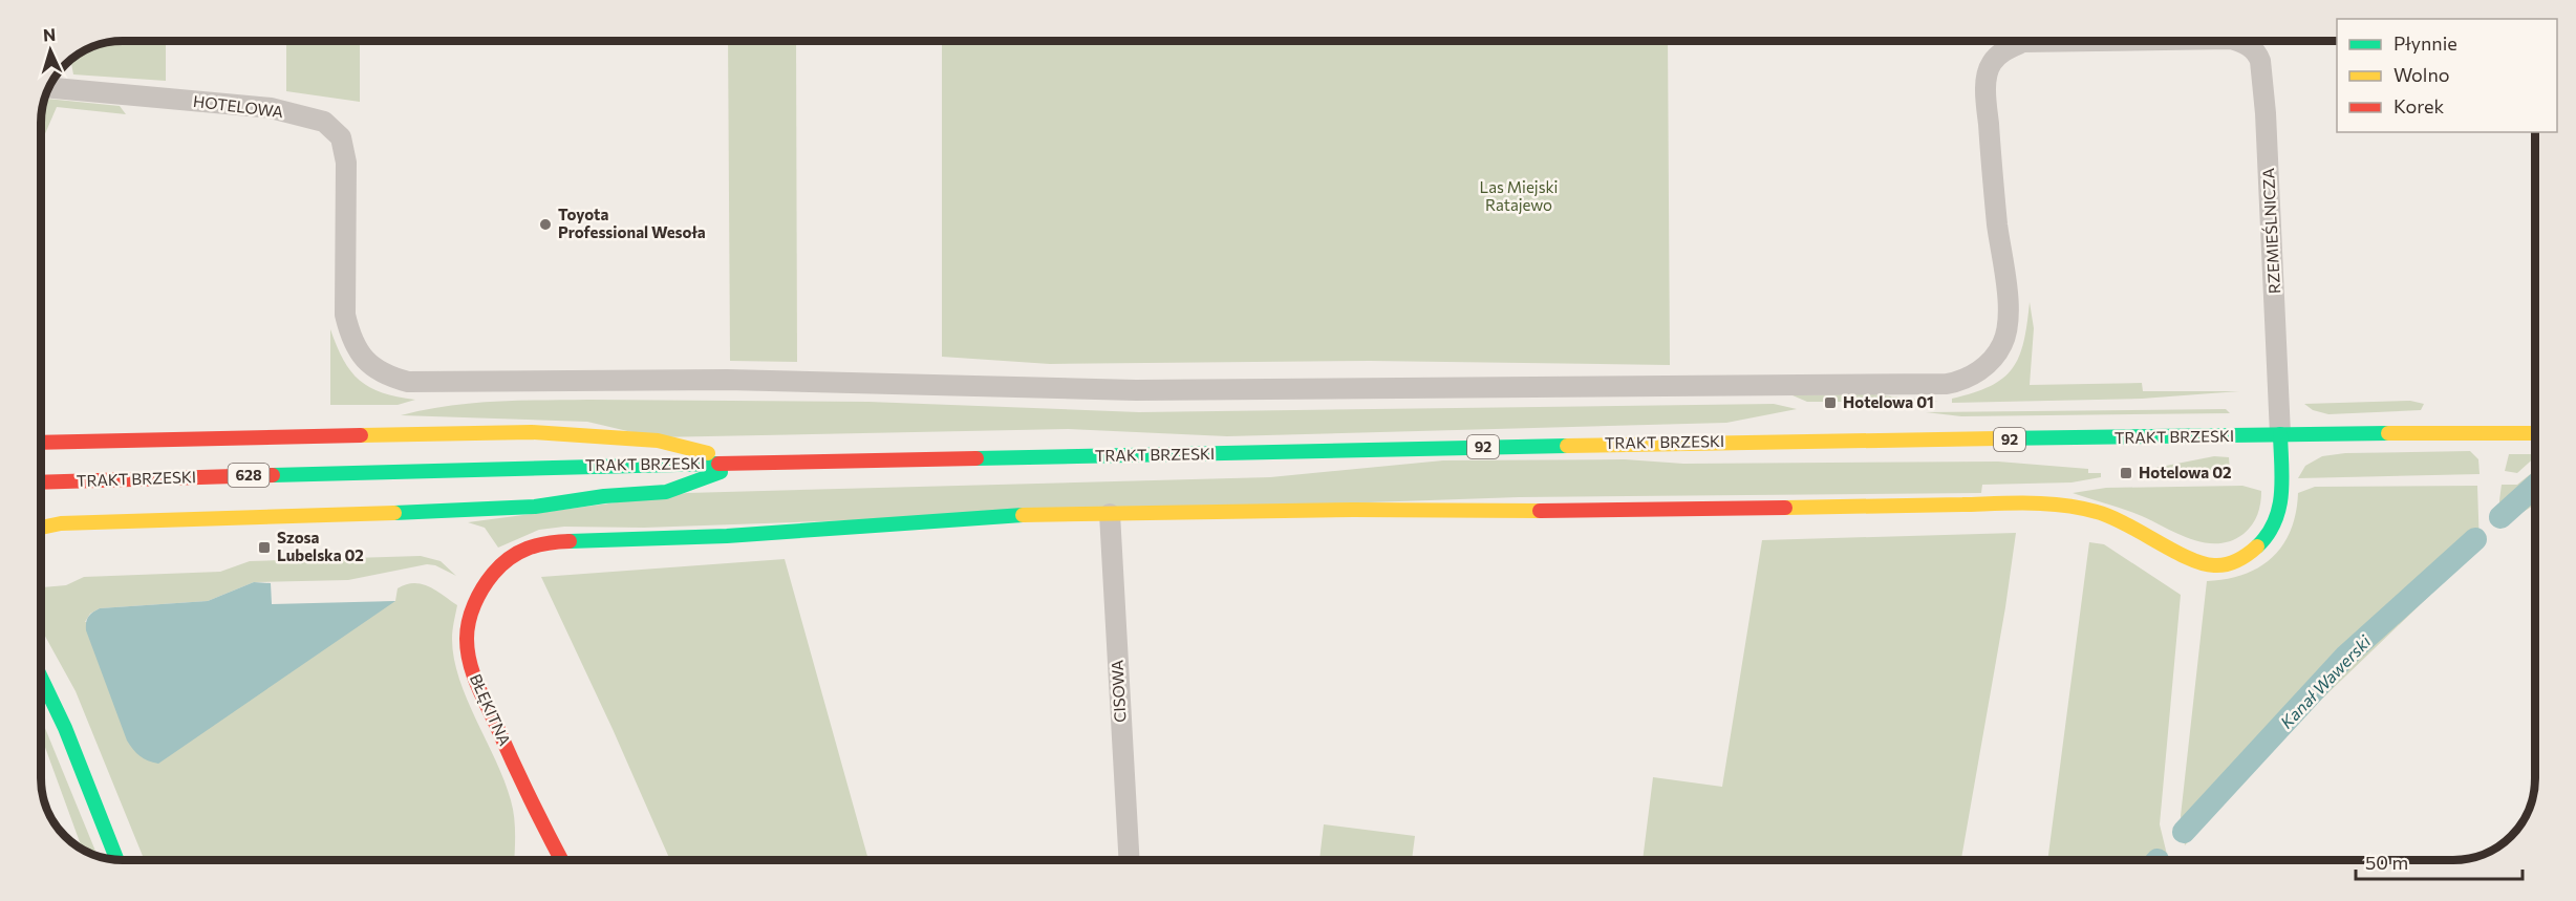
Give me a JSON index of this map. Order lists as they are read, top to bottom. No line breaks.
{"streets":{"main road":["TRAKT BRZESKI","92","628","BŁĘKITNA"],"street":["HOTELOWA","RZEMIEŚLNICZA","CISOWA"]},"crossings":[["HOTELOWA","RZEMIEŚLNICZA"],["RZEMIEŚLNICZA","TRAKT BRZESKI"],["CISOWA","BŁĘKITNA"]],"water":["Kanał Wawerski"],"parks":["Las Miejski Ratajewo"],"places":{"other":["Toyota Professional Wesoła"],"transit":["Hotelowa 01","Hotelowa 02","Szosa Lubelska 02"]},"legend":["Płynnie","Wolno","Korek"],"scale_bar":"50 m","north":"top"}
